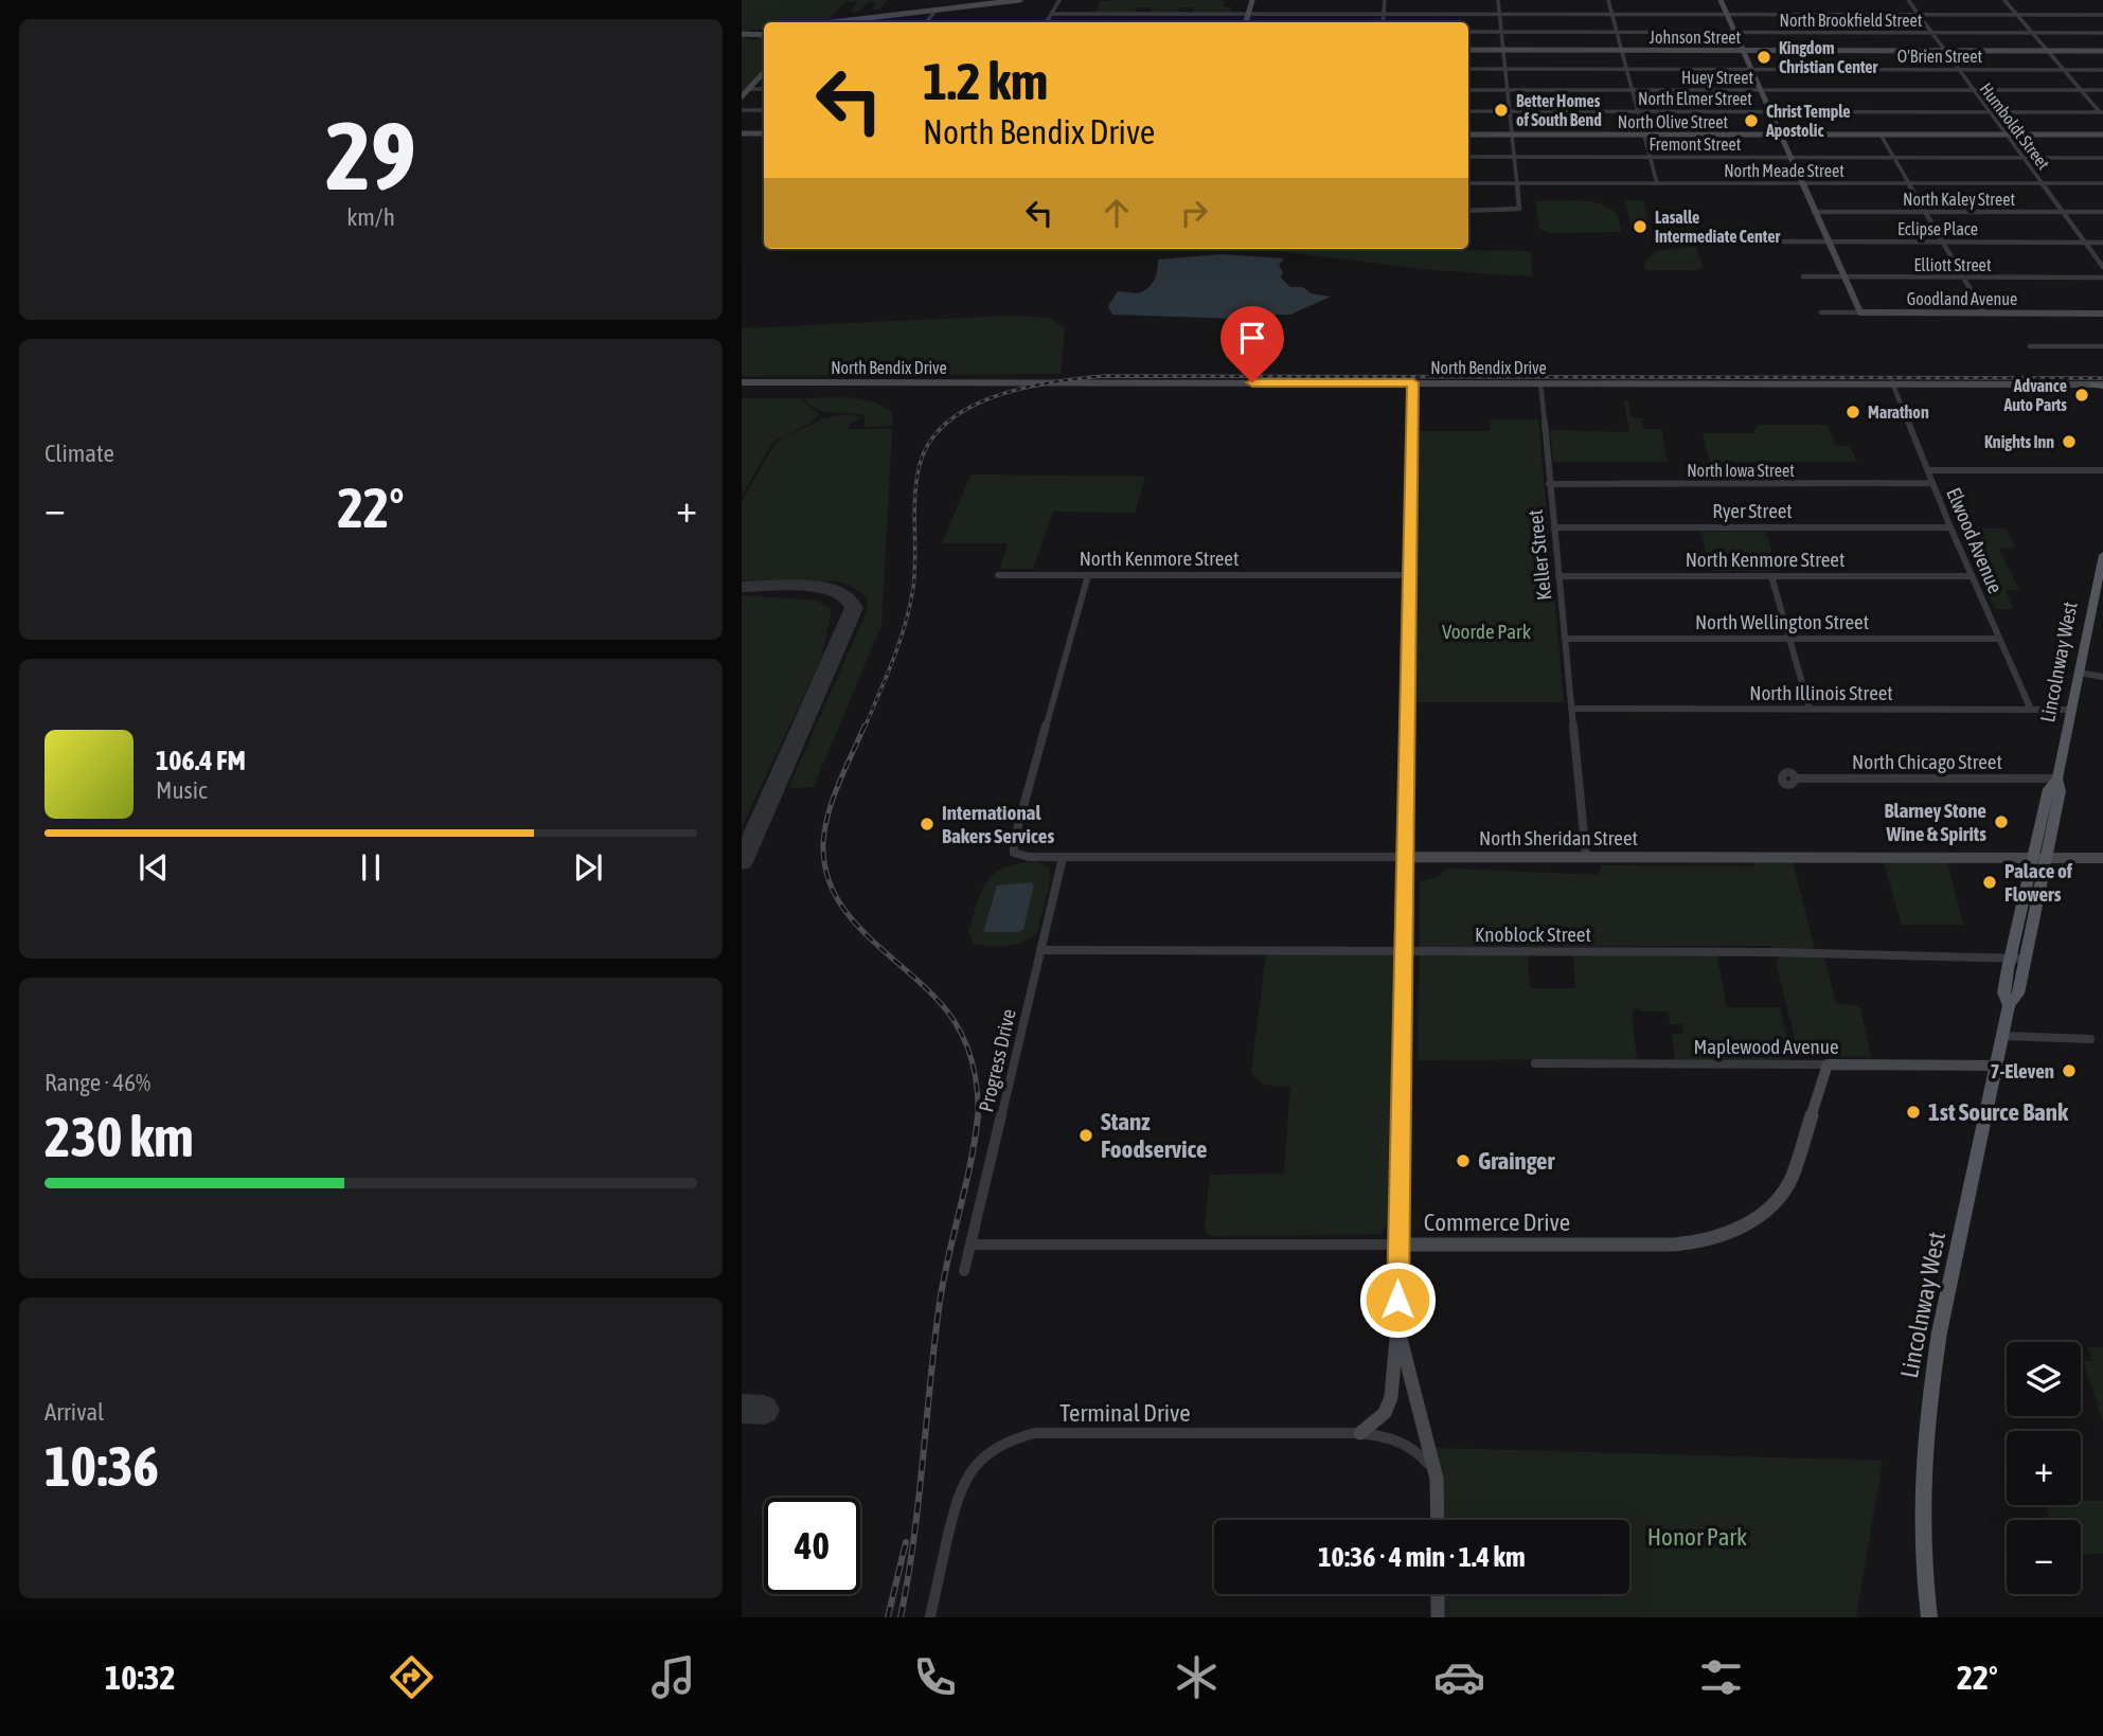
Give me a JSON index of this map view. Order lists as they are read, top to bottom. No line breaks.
{"streets":{"main road":["Lincolnway West"],"street":["North Brookfield Street","Johnson Street","O'Brien Street","Huey Street","North Elmer Street","North Olive Street","Humboldt Street","Fremont Street","North Meade Street","North Kaley Street","Eclipse Place","Elliott Street","Goodland Avenue","North Bendix Drive","North Iowa Street","Ryer Street","Elwood Avenue","Keller Street","North Kenmore Street","North Wellington Street","North Illinois Street","North Chicago Street","North Sheridan Street","Knoblock Street","Maplewood Avenue","Progress Drive","Commerce Drive","Terminal Drive"]},"crossings":[["North Brookfield Street","Humboldt Street"],["Johnson Street","Humboldt Street"],["O'Brien Street","Humboldt Street"],["Huey Street","Humboldt Street"],["North Elmer Street","Humboldt Street"],["North Olive Street","Humboldt Street"],["Humboldt Street","Fremont Street"],["Humboldt Street","North Meade Street"],["Humboldt Street","North Kaley Street"],["Humboldt Street","Eclipse Place"],["North Bendix Drive","Elwood Avenue"],["North Bendix Drive","Keller Street"],["North Iowa Street","Elwood Avenue"],["North Iowa Street","Keller Street"],["Ryer Street","Elwood Avenue"],["Ryer Street","Keller Street"],["Elwood Avenue","North Kenmore Street"],["Elwood Avenue","North Wellington Street"],["Elwood Avenue","North Illinois Street"],["Keller Street","North Kenmore Street"],["Keller Street","North Wellington Street"],["Keller Street","North Illinois Street"],["Keller Street","North Sheridan Street"],["North Kenmore Street","North Sheridan Street"],["Lincolnway West","North Illinois Street"],["Lincolnway West","North Chicago Street"],["Lincolnway West","North Sheridan Street"],["Lincolnway West","Knoblock Street"],["Lincolnway West","Maplewood Avenue"],["North Sheridan Street","Progress Drive"],["Knoblock Street","Progress Drive"],["Maplewood Avenue","Commerce Drive"],["Progress Drive","Commerce Drive"]],"parks":["Voorde Park","Honor Park"],"places":["Kingdom Christian Center","Better Homes of South Bend","Christ Temple Apostolic","Lasalle Intermediate Center","Advance Auto Parts","Marathon","Knights Inn","Blarney Stone Wine & Spirits","International Bakers Services","Palace of Flowers","7-Eleven","1st Source Bank","Stanz Foodservice","Grainger"],"page":{"tile":[["29","km/h"],"Climate",["Range · 46%","230 km"],["Arrival","10:36"]],"turn":["1.2 km","North Bendix Drive"],"heat":["−","22°","+"],"song":["106.4 FM","Music"],"map_buttons":["+","−"],"limit":"40","trip":"10:36 · 4 min · 1.4 km","tabs":["10:32","22°"]}}
